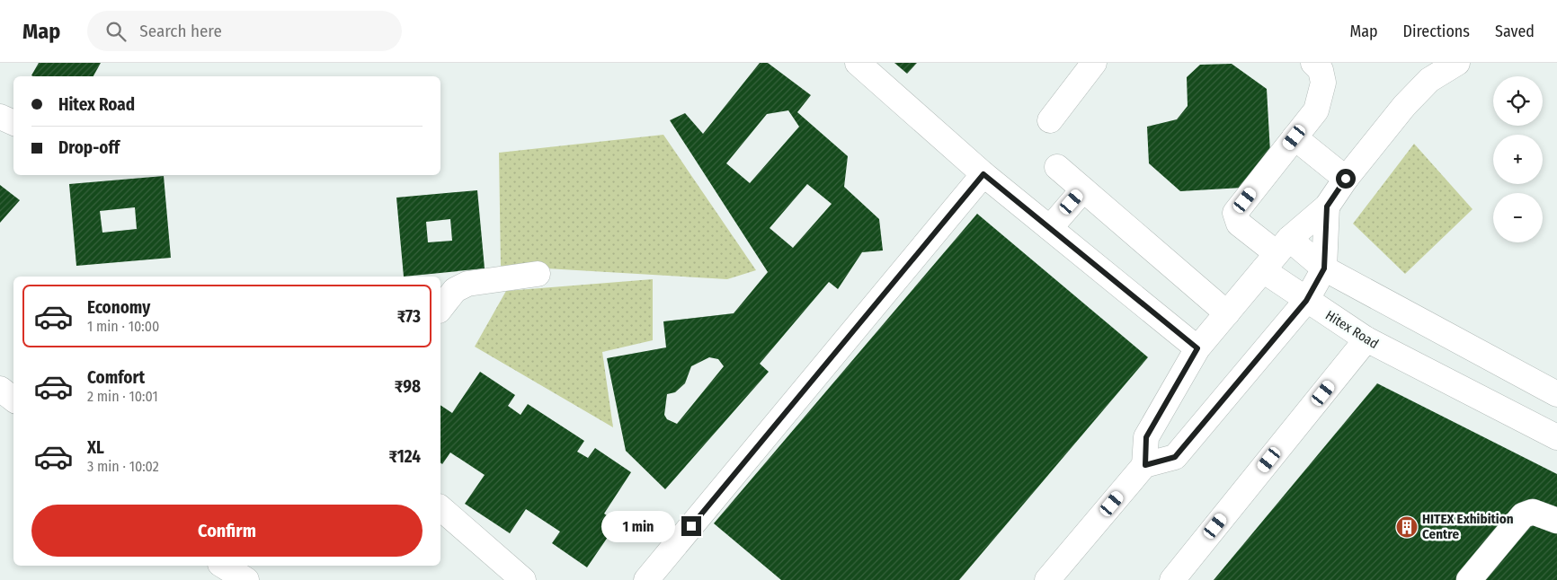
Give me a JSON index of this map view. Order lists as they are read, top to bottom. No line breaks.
{"streets":{"street":["Hitex Road"]},"places":{"building":["HITEX Exhibition Centre"]},"page":{"header":"Map","search":"Search here","nav":["Map","Directions","Saved"],"map_buttons":["+","−"],"banner":["Hitex Road","Drop-off"],"list":[{"name":"Economy","note":"1 min · 10:00","value":"₹73"},{"name":"Comfort","note":"2 min · 10:01","value":"₹98"},{"name":"XL","note":"3 min · 10:02","value":"₹124"}],"buttons":"Confirm","bubble":"1 min"}}
